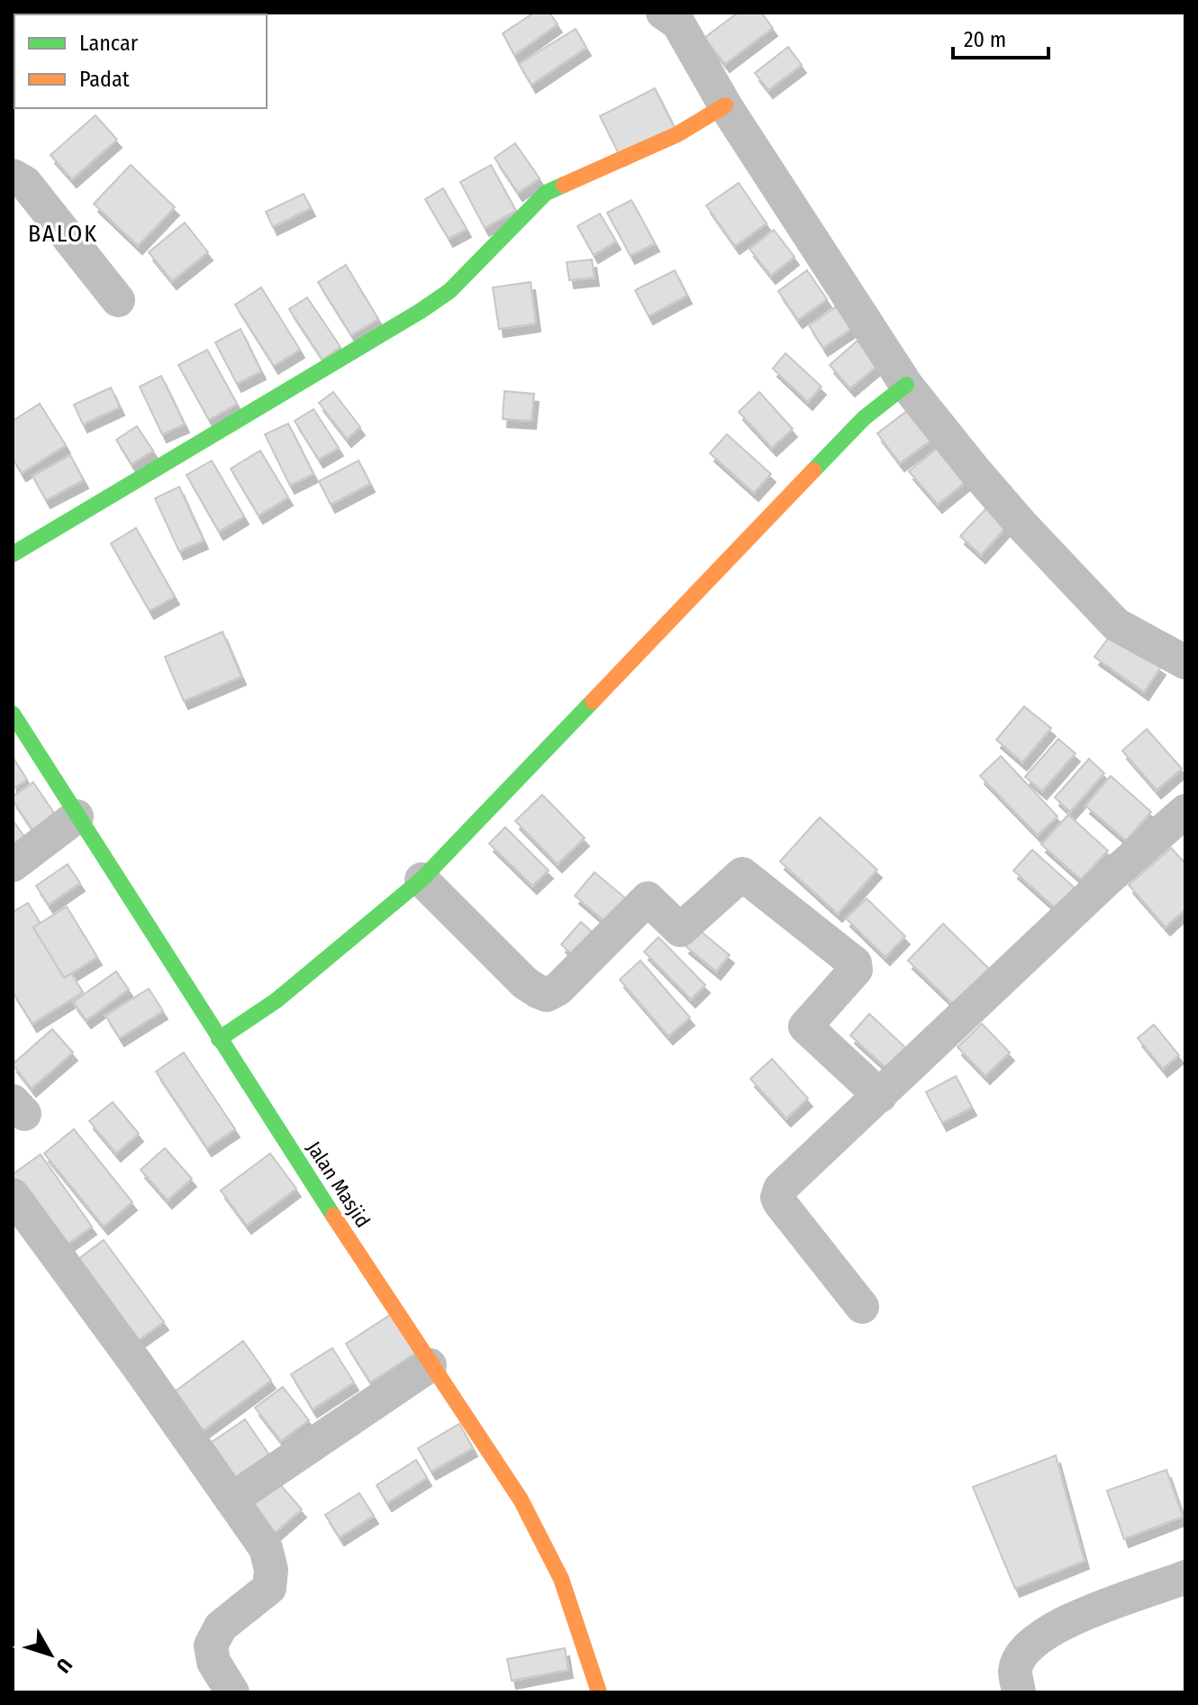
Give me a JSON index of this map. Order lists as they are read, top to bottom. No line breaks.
{"streets":{"street":["Jalan Masjid"]},"districts":["BALOK"],"legend":["Lancar","Padat"],"scale_bar":"20 m","north":"bottom right"}
